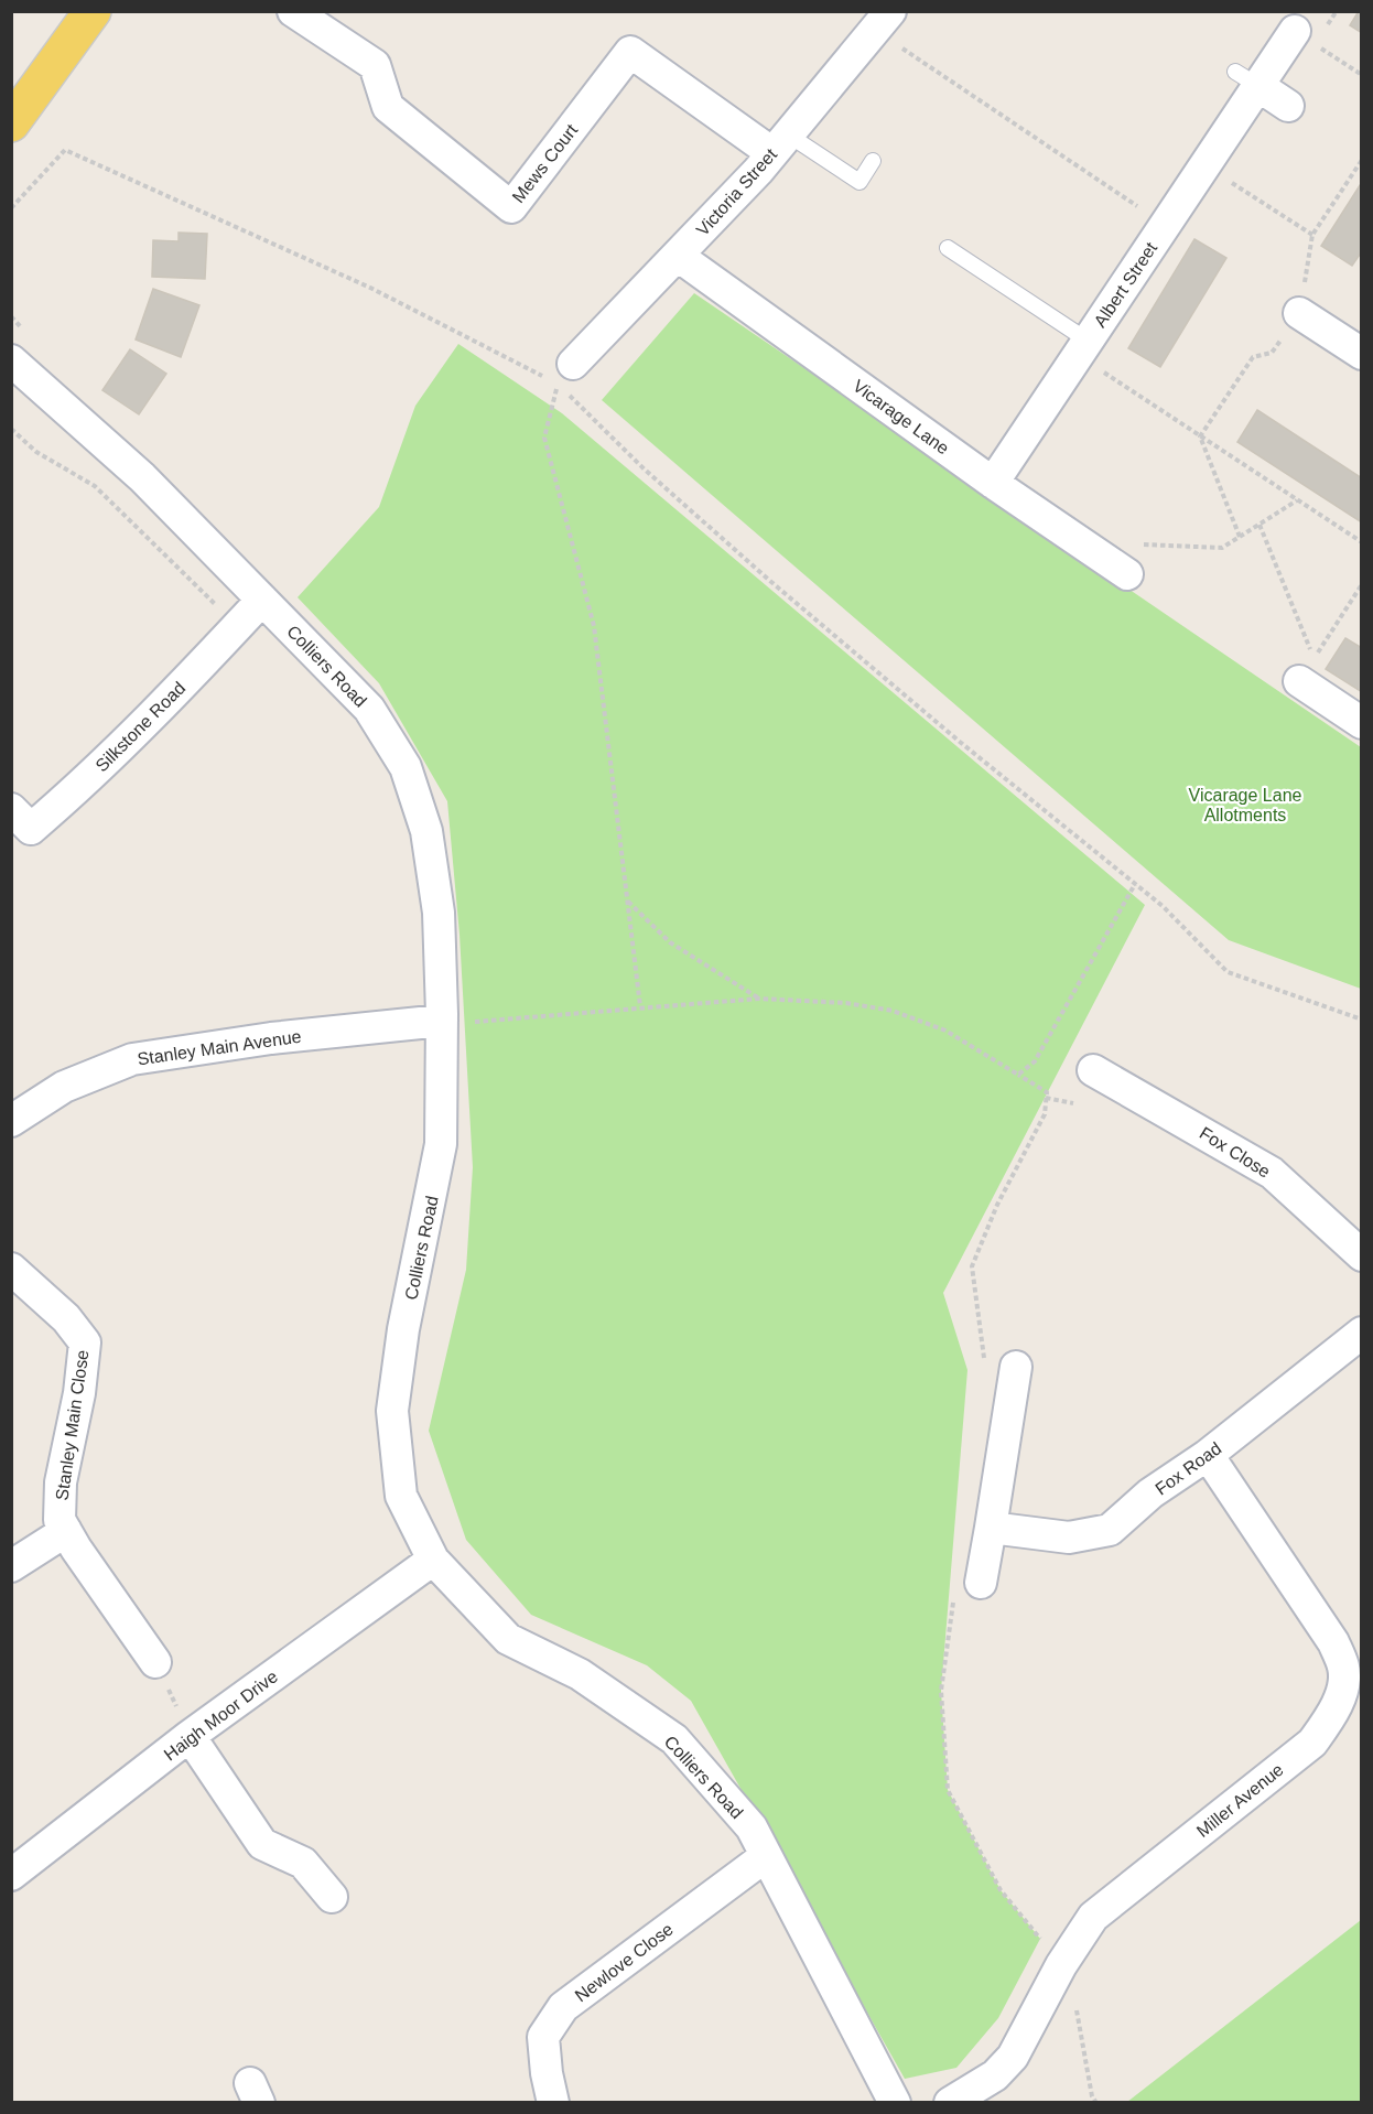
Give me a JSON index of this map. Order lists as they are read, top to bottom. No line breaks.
{"streets":{"street":["Mews Court","Victoria Street","Albert Street","Vicarage Lane","Colliers Road","Silkstone Road","Stanley Main Avenue","Fox Close","Stanley Main Close","Fox Road","Haigh Moor Drive","Miller Avenue","Newlove Close"]},"crossings":[["Mews Court","Victoria Street"],["Victoria Street","Vicarage Lane"],["Albert Street","Vicarage Lane"],["Colliers Road","Silkstone Road"],["Colliers Road","Stanley Main Avenue"],["Colliers Road","Haigh Moor Drive"],["Colliers Road","Newlove Close"],["Fox Road","Miller Avenue"]],"parks":["Vicarage Lane Allotments"]}
